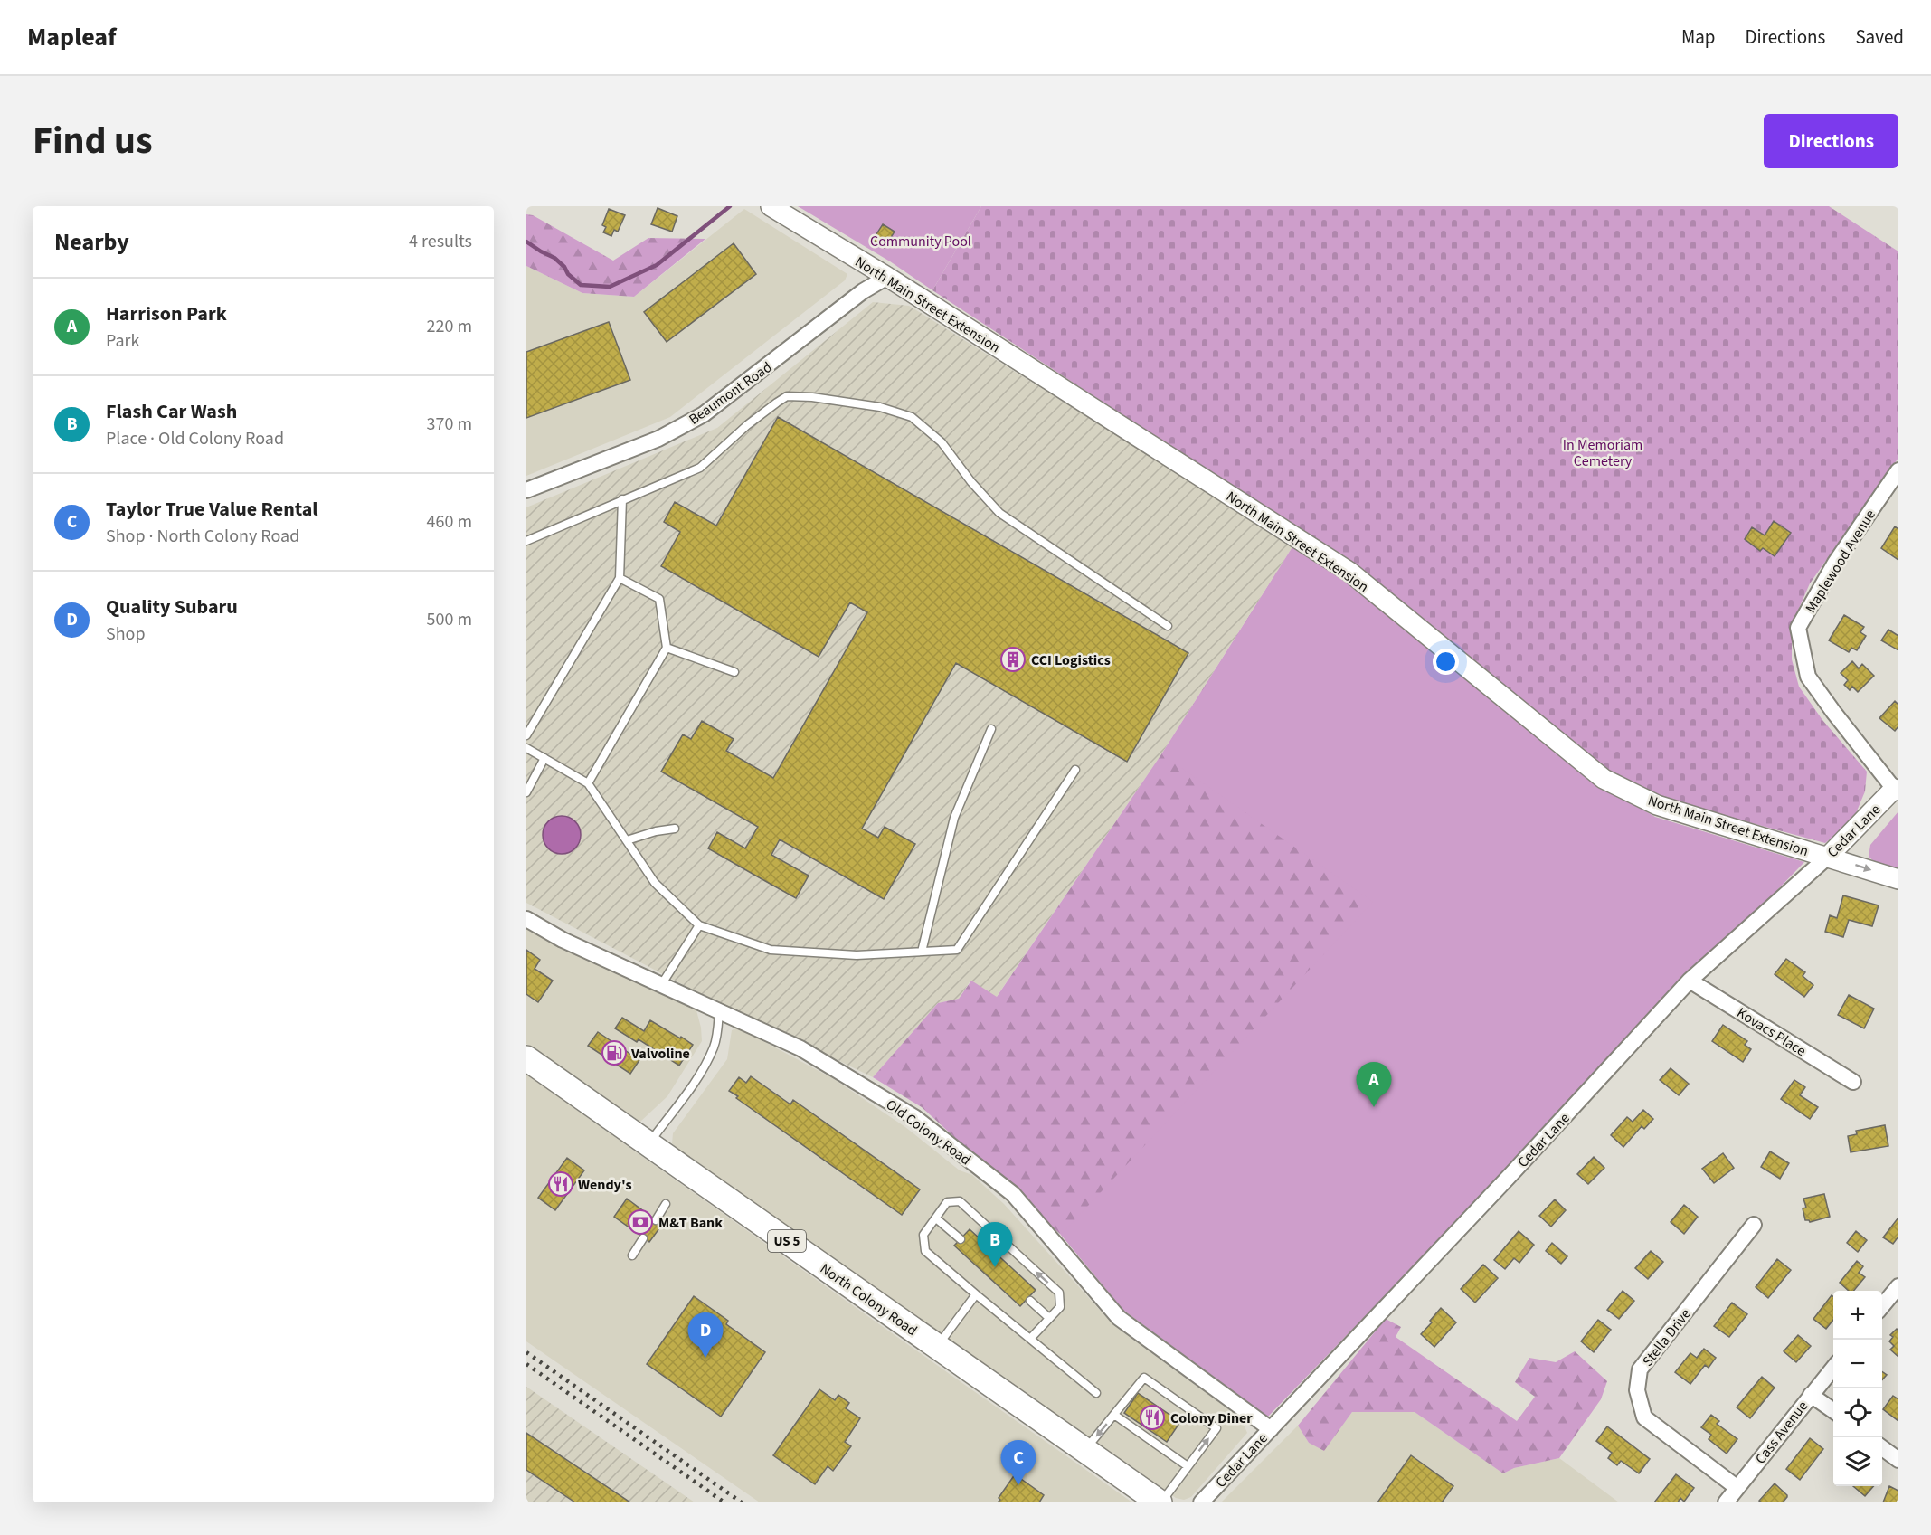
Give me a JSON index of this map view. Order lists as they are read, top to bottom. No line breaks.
{"streets":{"main road":["US 5","North Colony Road"],"street":["North Main Street Extension","Beaumont Road","Maplewood Avenue","Cedar Lane","Kovacs Place","Old Colony Road","Stella Drive","Cass Avenue"]},"crossings":[["North Main Street Extension","Beaumont Road"],["North Main Street Extension","Cedar Lane"],["Maplewood Avenue","Cedar Lane"],["Cedar Lane","Kovacs Place"],["Cedar Lane","Old Colony Road"],["Stella Drive","Cass Avenue"]],"parks":["Community Pool","In Memoriam Cemetery"],"places":{"building":["CCI Logistics"],"fuel station":["Valvoline"],"restaurant":["Wendy's","Colony Diner"],"bank":["M&T Bank"]},"page":{"header":"Mapleaf","nav":["Map","Directions","Saved"],"title":"Find us","buttons":"Directions","heading":["Nearby","4 results"],"list":[{"mark":"A","name":"Harrison Park","note":"Park","value":"220 m"},{"mark":"B","name":"Flash Car Wash","note":"Place · Old Colony Road","value":"370 m"},{"mark":"C","name":"Taylor True Value Rental","note":"Shop · North Colony Road","value":"460 m"},{"mark":"D","name":"Quality Subaru","note":"Shop","value":"500 m"}],"pins":["A","B","D","C"],"map_buttons":["+","−"]}}
